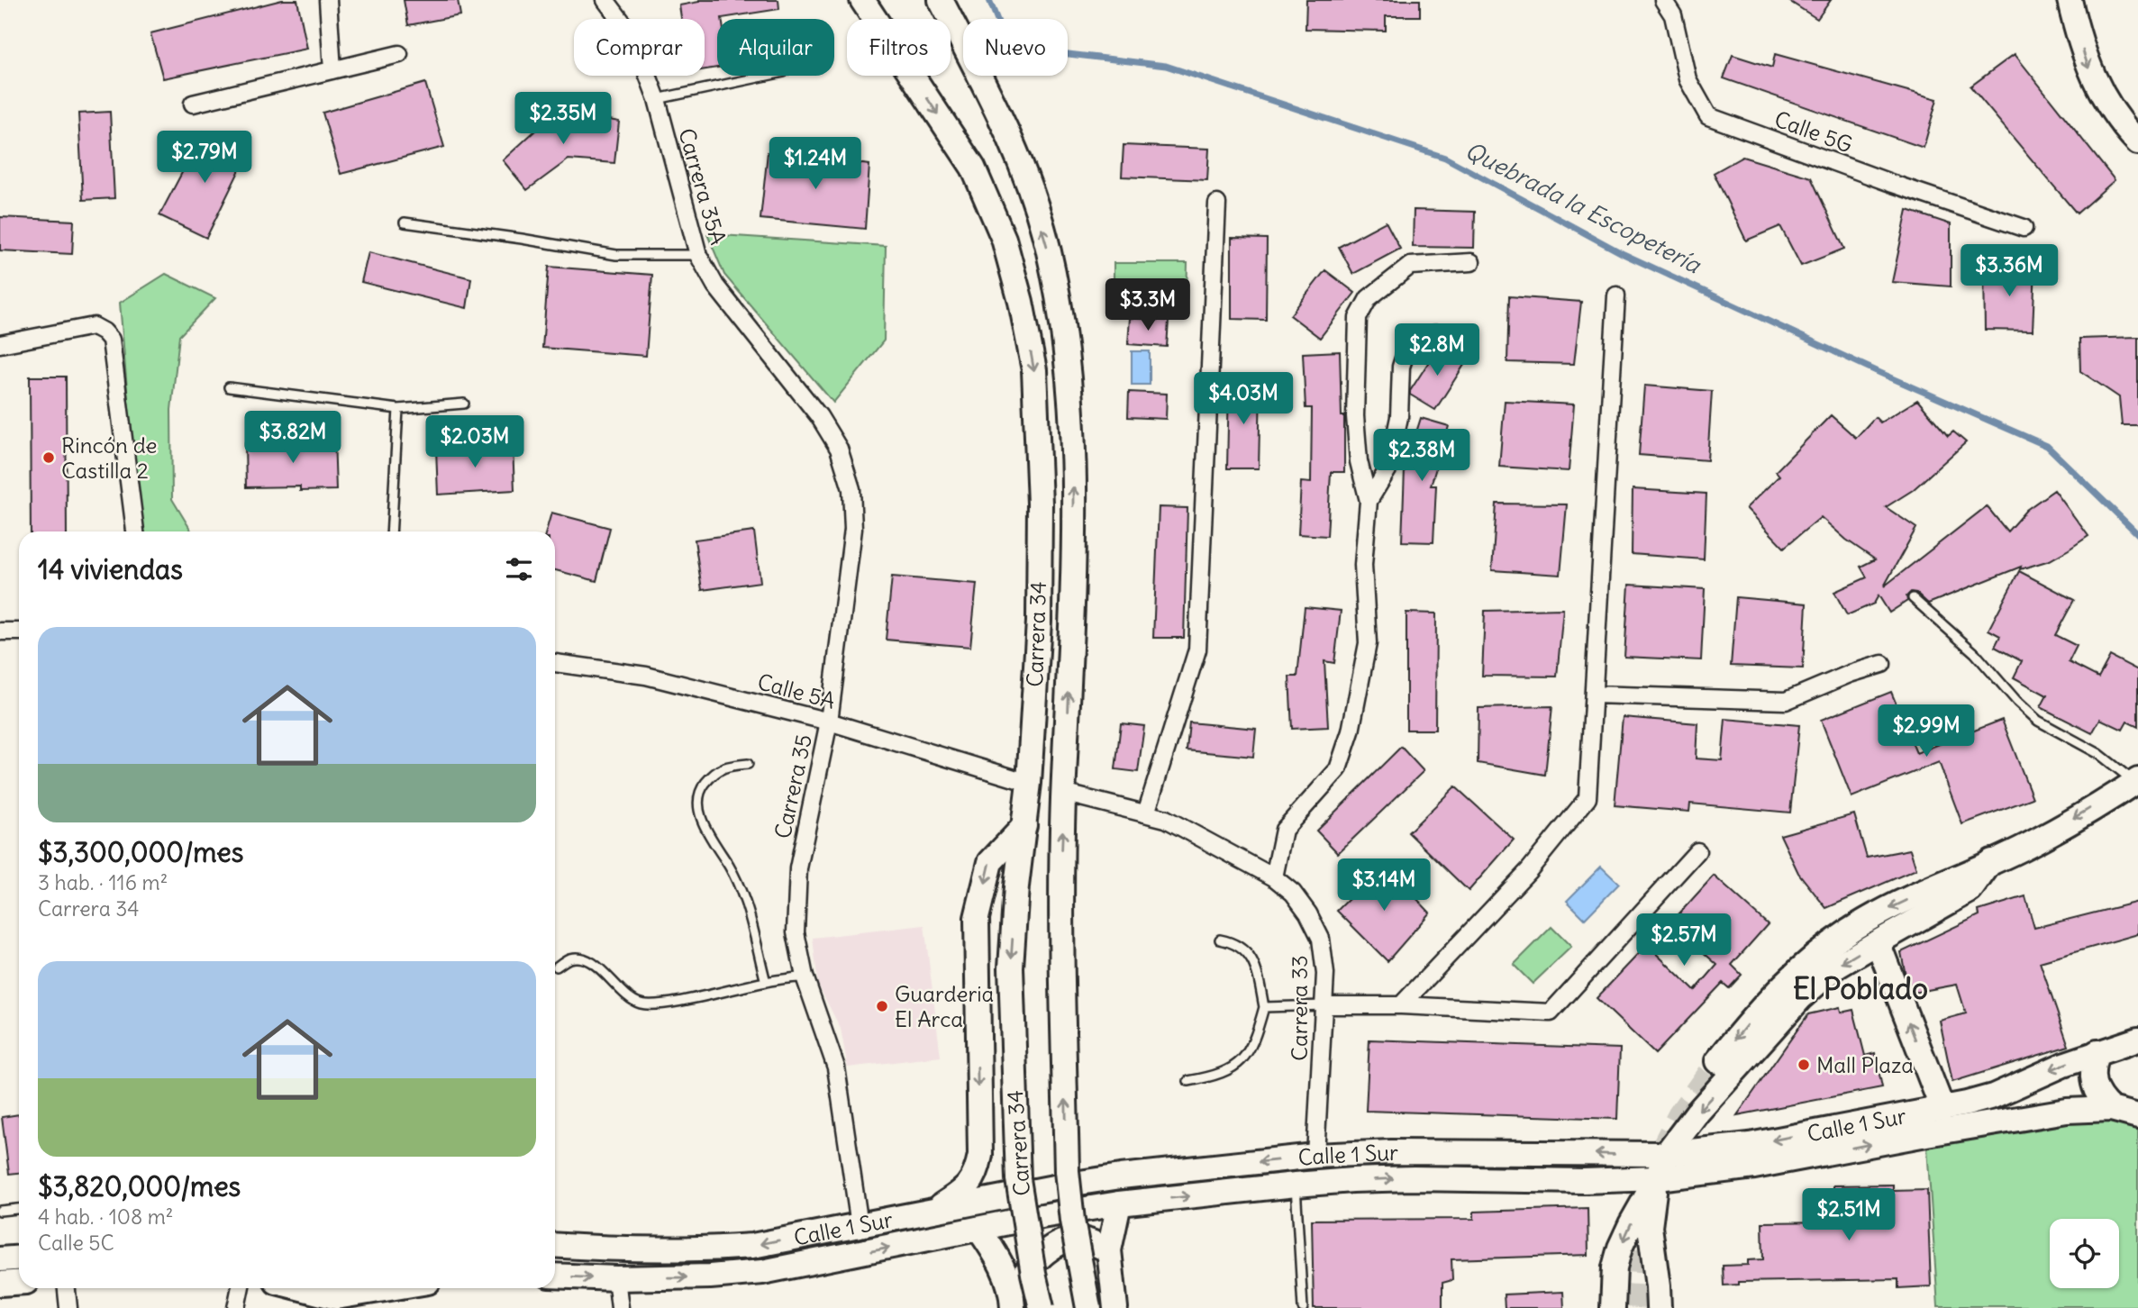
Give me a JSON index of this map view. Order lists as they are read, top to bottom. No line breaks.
{"streets":{"street":["Calle 5G","Carrera 35A","Carrera 34","Calle 5A","Carrera 35","Carrera 33","Calle 1 Sur"]},"crossings":[["Carrera 35A","Carrera 35"],["Carrera 34","Calle 5A"],["Calle 5A","Carrera 35"],["Carrera 35","Calle 1 Sur"],["Carrera 33","Calle 1 Sur"]],"districts":["El Poblado"],"water":["Quebrada la Escopetería"],"places":["Rincón de Castilla 2","Guarderia El Arca","Mall Plaza"],"page":{"chip":["Comprar","Alquilar","Filtros","Nuevo"],"price":["$2.35M","$2.79M","$1.24M","$3.36M","$3.3M","$2.8M","$4.03M","$3.82M","$2.03M","$2.38M","$2.99M","$3.14M","$2.57M","$2.51M"],"heading":"14 viviendas","list":[{"name":"$3,300,000/mes","note":"3 hab. · 116 m² · Carrera 34"},{"name":"$3,820,000/mes","note":"4 hab. · 108 m² · Calle 5C"}]}}
